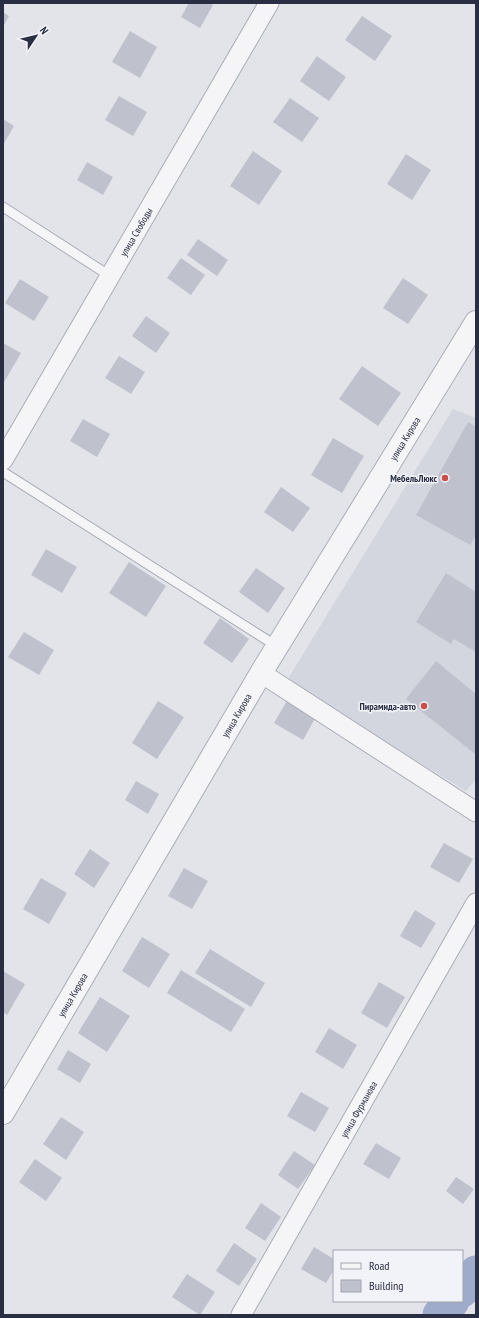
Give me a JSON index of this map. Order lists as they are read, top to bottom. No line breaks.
{"streets":{"street":["улица Свободы","улица Кирова","улица Фурманова"]},"places":["МебельЛюкс","Пирамида-авто"],"legend":["Road","Building"],"north":"top right"}
